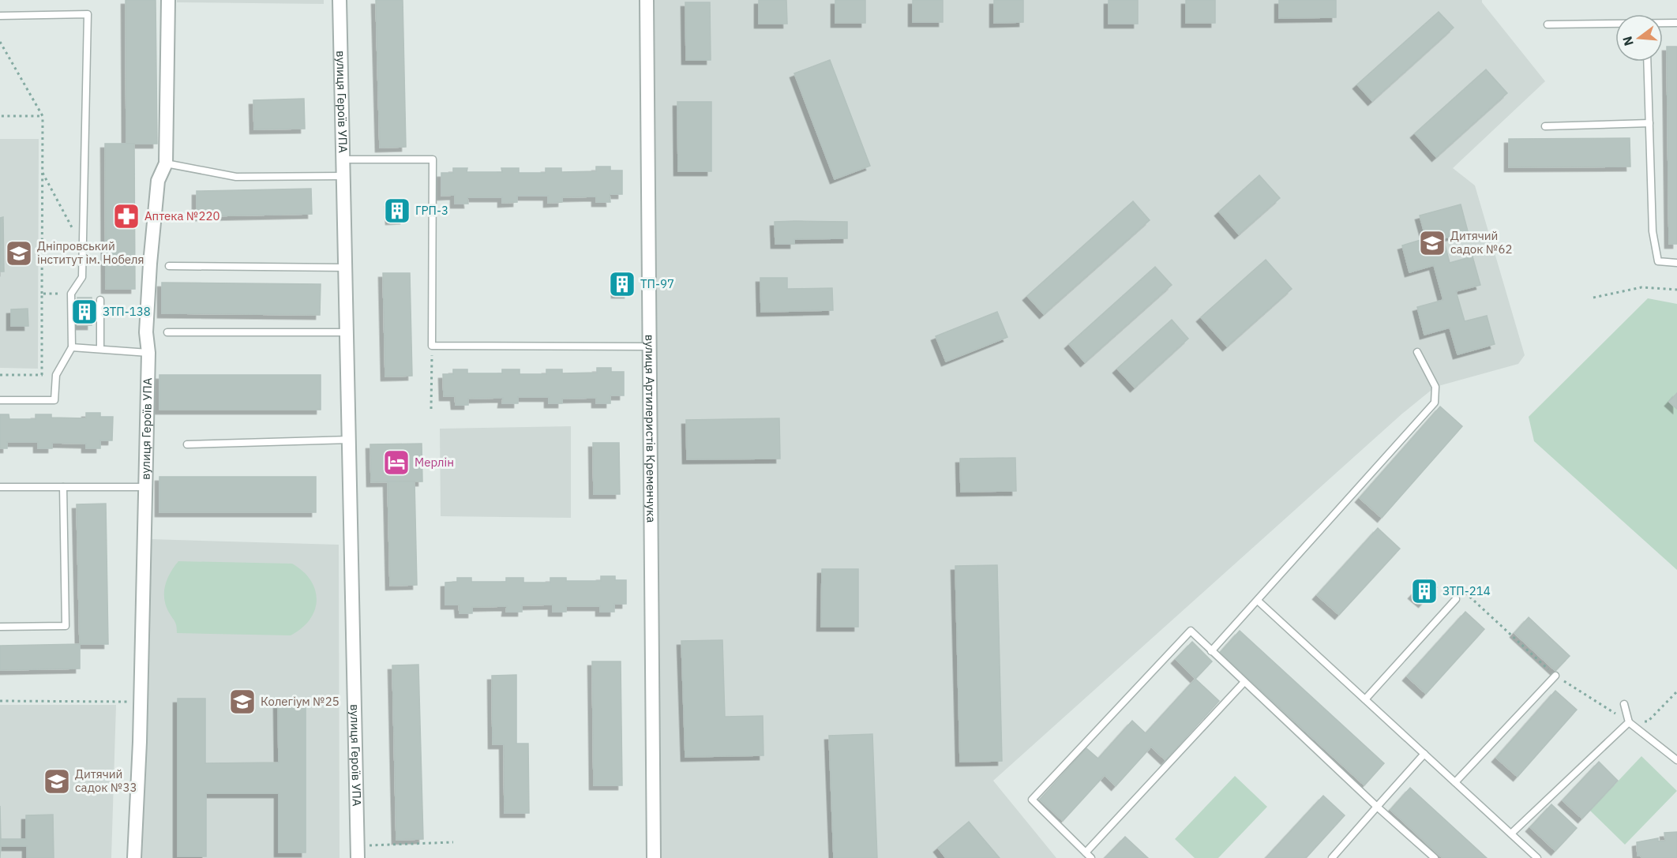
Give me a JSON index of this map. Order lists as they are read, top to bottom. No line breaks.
{"streets":{"street":["вулиця Героїв УПА","вулиця Артилеристів Кременчука"]},"places":{"building":["ГРП-3","ТП-97","ЗТП-138","ЗТП-214"],"pharmacy":["Аптека №220"],"school or university":["Дитячий садок №62","Дніпровський інститут ім. Нобеля","Колегіум №25","Дитячий садок №33"],"hotel":["Мерлін"]},"north":"left"}
